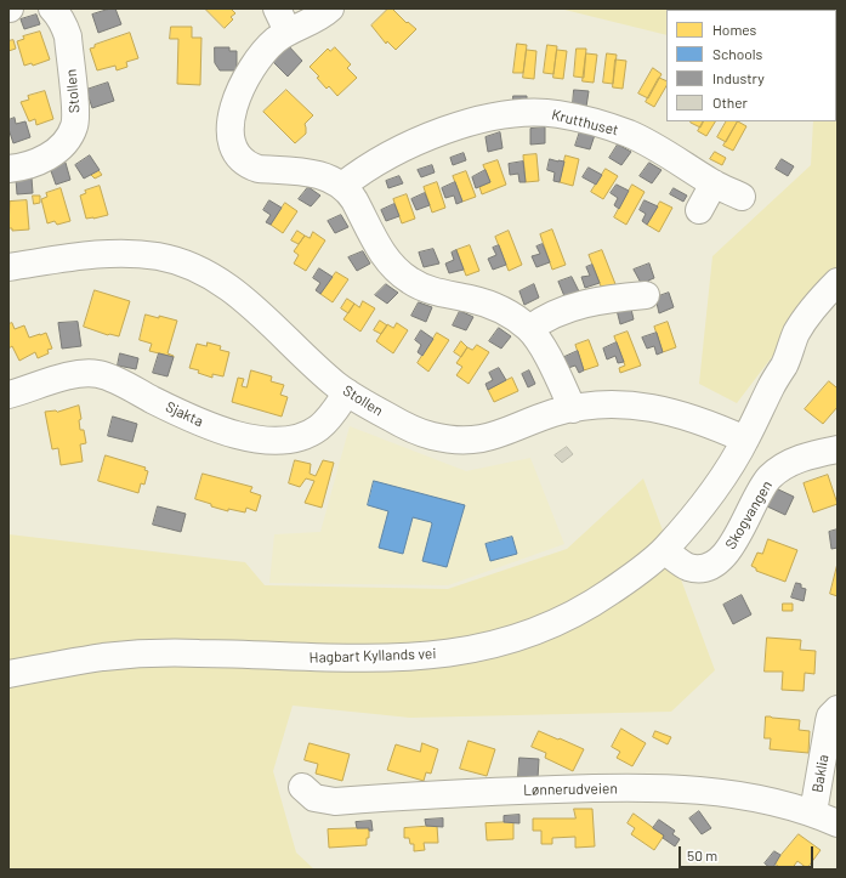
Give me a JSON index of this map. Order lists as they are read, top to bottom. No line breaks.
{"streets":{"street":["Stollen","Krutthuset","Sjakta","Skogvangen","Hagbart Kyllands vei","Baklia","Lønnerudveien"]},"crossings":[["Stollen","Sjakta"],["Stollen","Hagbart Kyllands vei"],["Skogvangen","Hagbart Kyllands vei"],["Baklia","Lønnerudveien"]],"legend":["Homes","Schools","Industry","Other"],"scale_bar":"50 m"}
